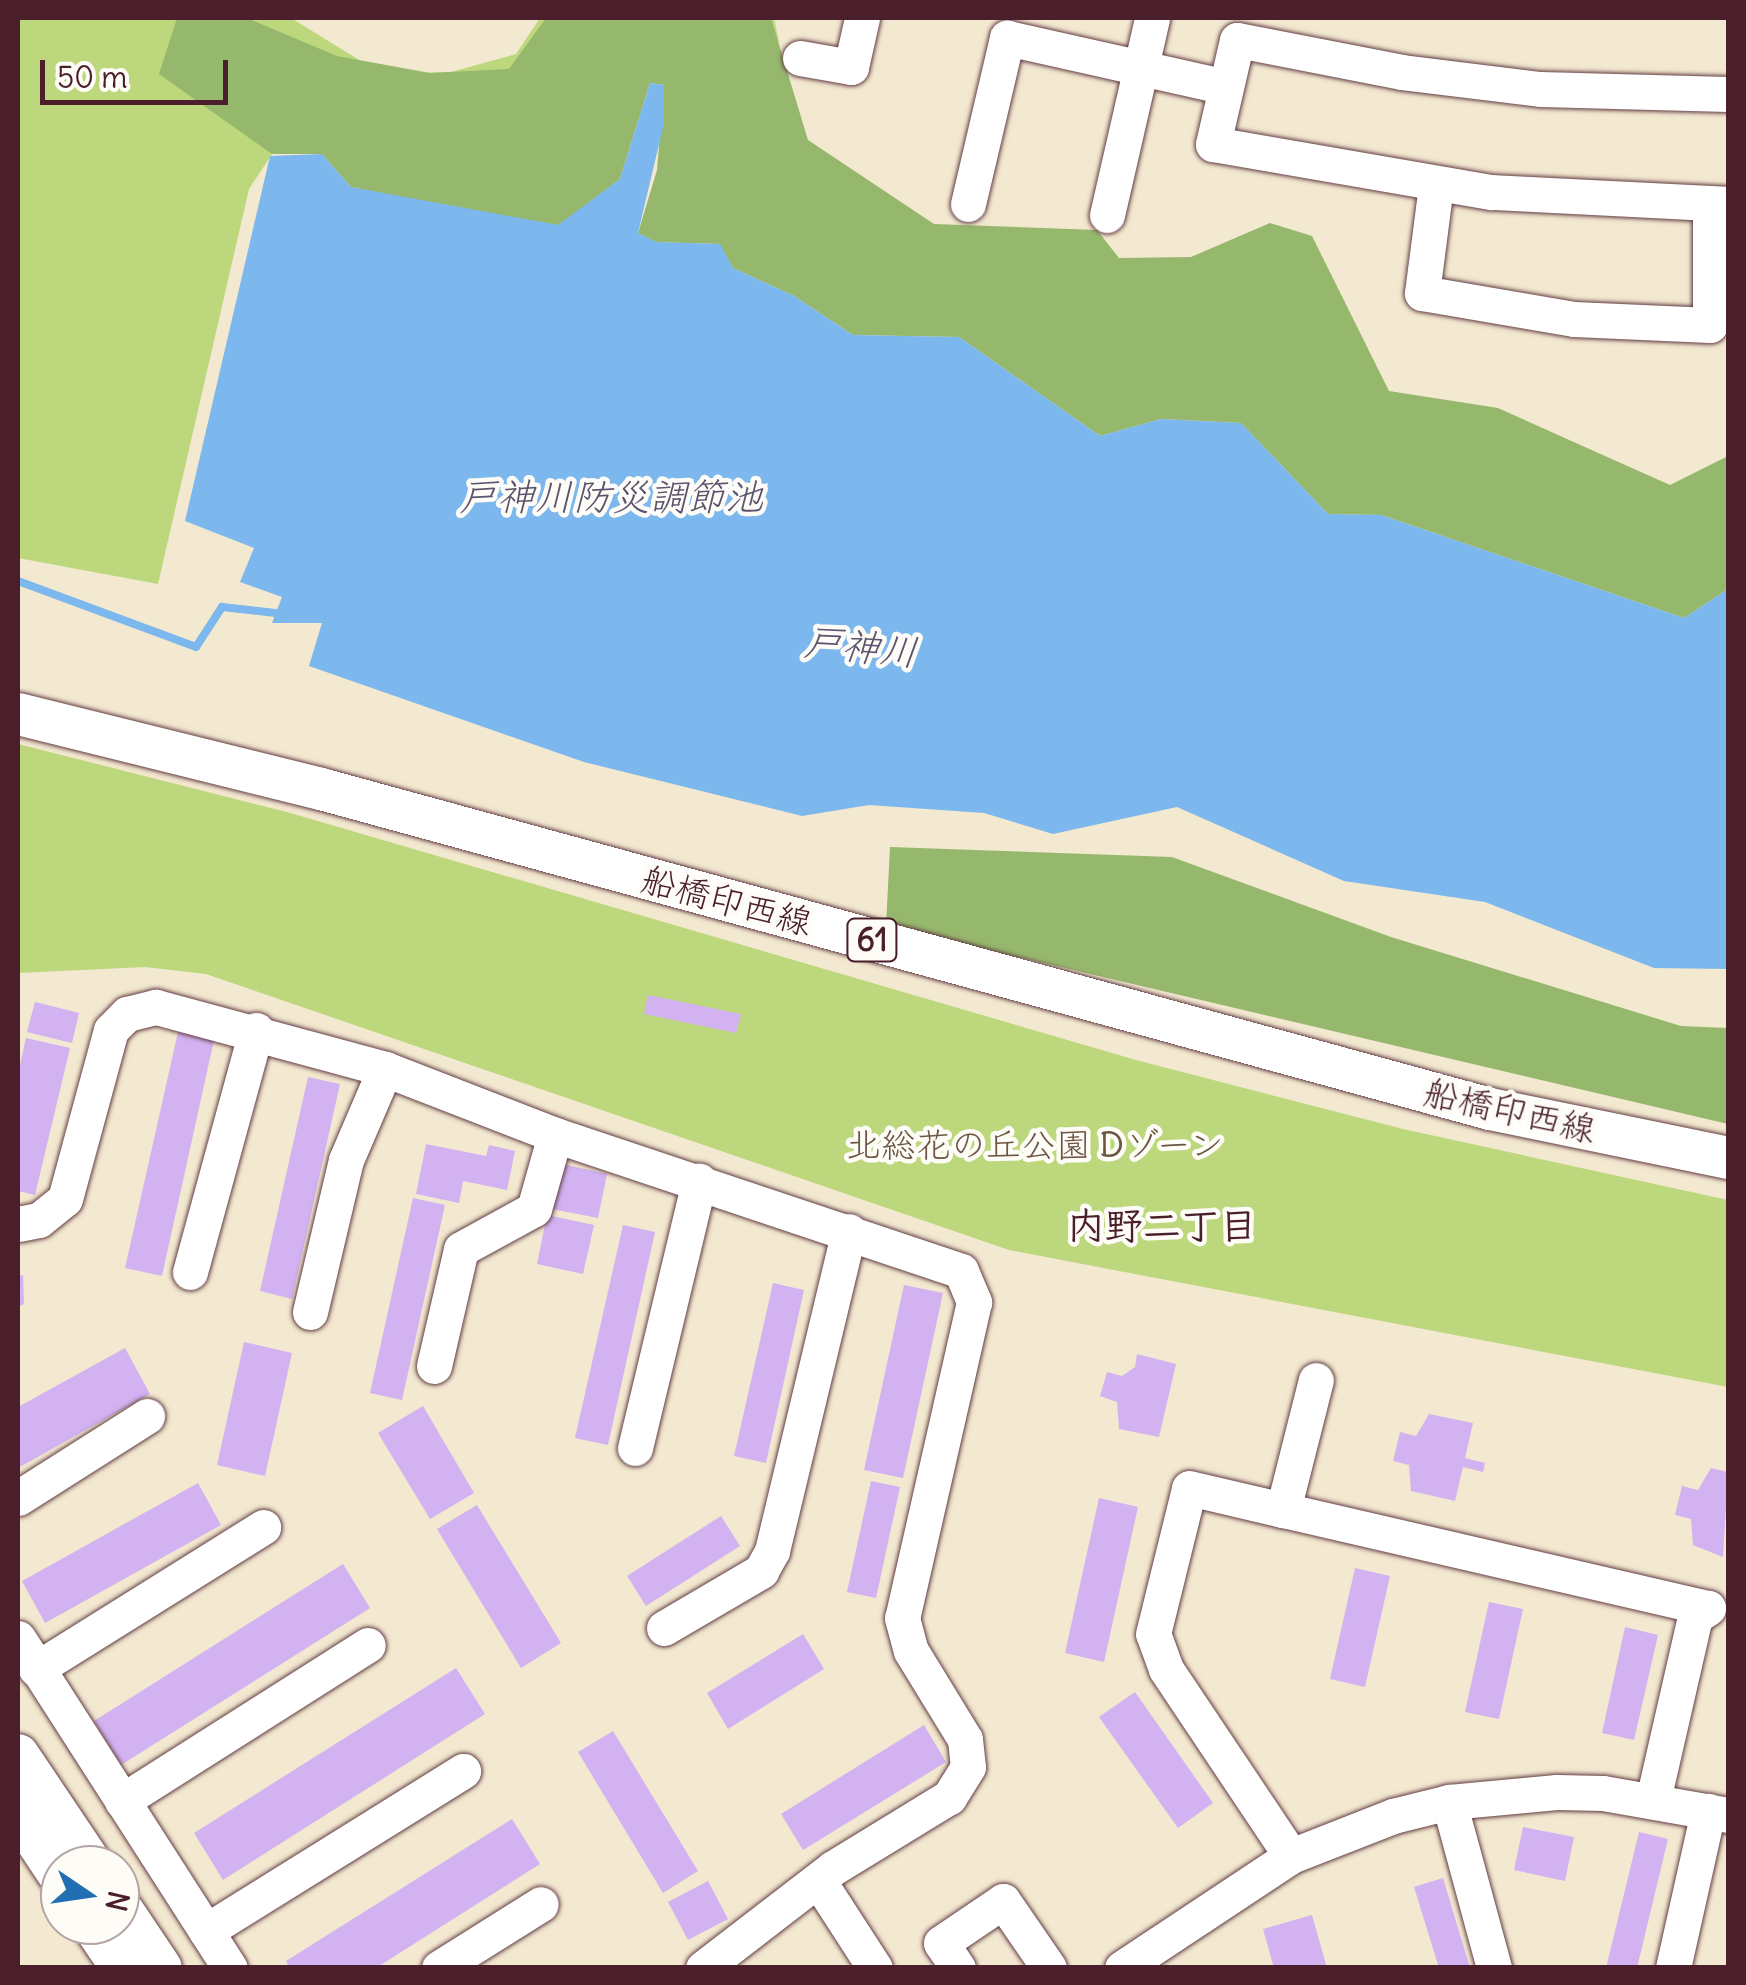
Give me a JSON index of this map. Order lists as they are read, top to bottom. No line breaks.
{"streets":{"main road":["船橋印西線","61"]},"districts":["内野二丁目"],"water":["戸神川防災調節池","戸神川"],"parks":["北総花の丘公園 Dゾーン"],"scale_bar":"50 m","north":"right"}
